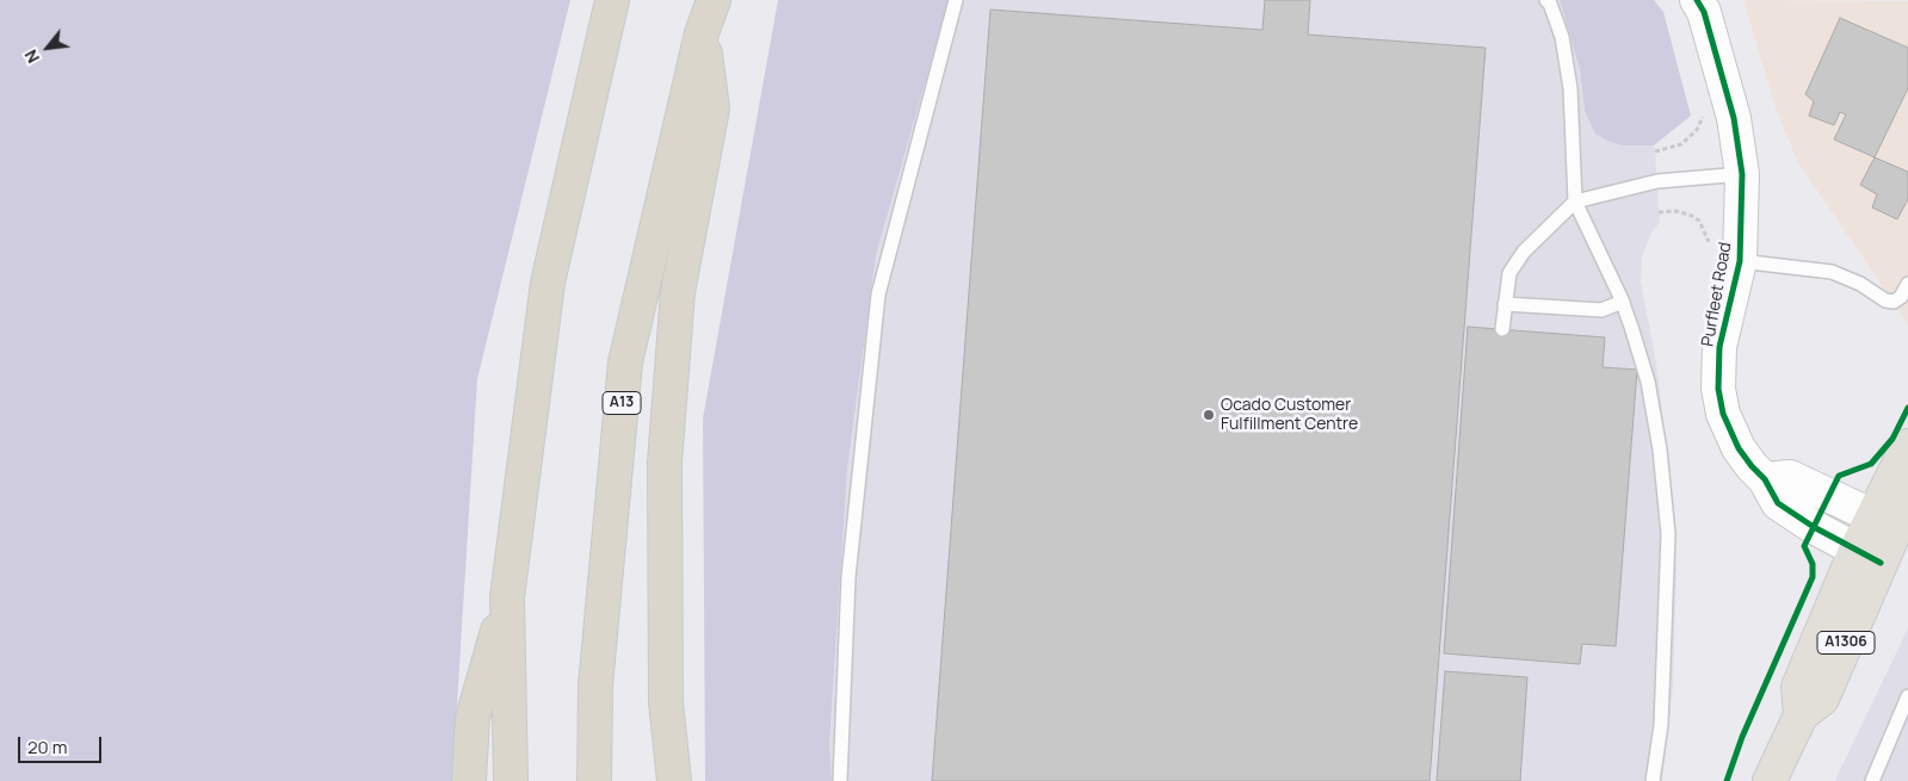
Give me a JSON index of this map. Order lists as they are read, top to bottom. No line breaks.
{"streets":{"highway":["A13"],"main road":["A1306"],"street":["Purfleet Road"]},"crossings":[["Purfleet Road","A1306"]],"places":["Ocado Customer Fulfillment Centre"],"scale_bar":"20 m","north":"bottom left"}
